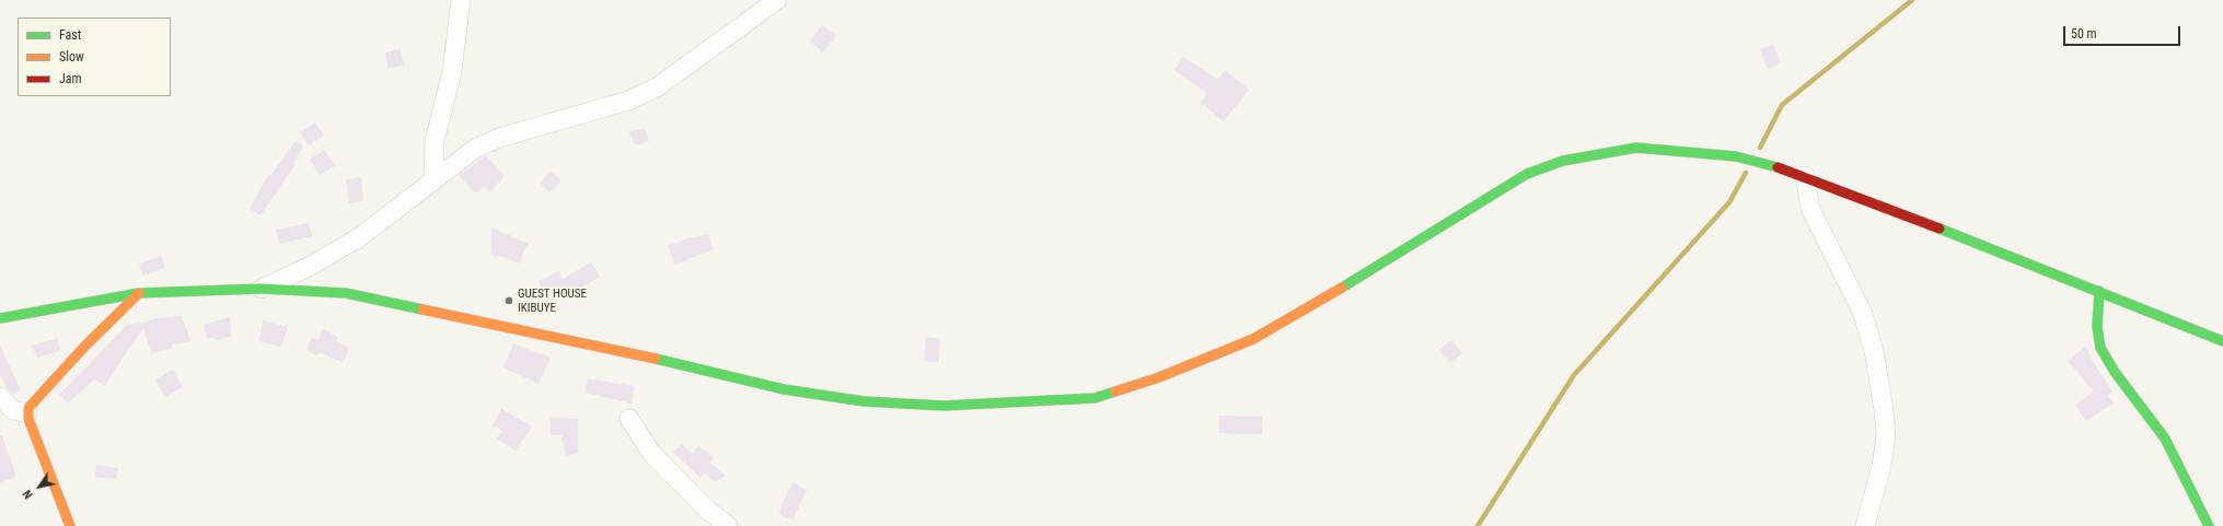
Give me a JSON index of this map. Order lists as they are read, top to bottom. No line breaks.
{"places":["GUEST HOUSE IKIBUYE"],"legend":["Fast","Slow","Jam"],"scale_bar":"50 m","north":"bottom left"}
